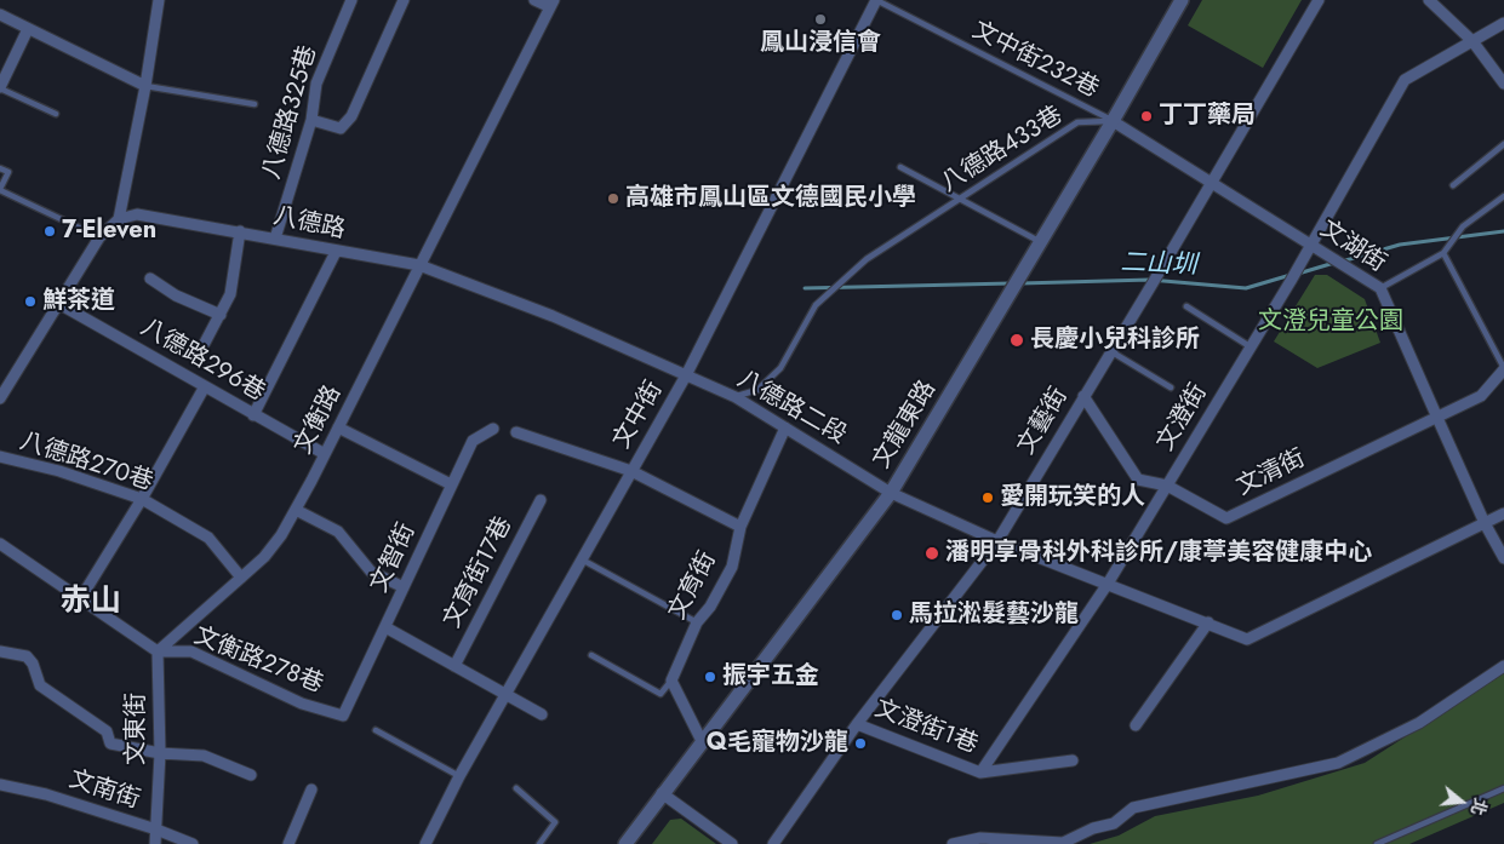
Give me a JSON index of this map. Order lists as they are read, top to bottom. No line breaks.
{"streets":{"street":["八德路325巷","八德路","文湖街","八德路296巷","八德路二段","文中街","文澄街","文衡路","文藝街","文龍東路","八德路270巷","文清街","文智街","文育街17巷","文育街","文衡路278巷","文澄街1巷","文東街","文南街"],"lane":["文中街232巷","八德路433巷"]},"crossings":[["文中街232巷","八德路433巷"],["文中街232巷","文湖街"],["文中街232巷","文中街"],["文中街232巷","文龍東路"],["八德路325巷","八德路"],["八德路433巷","文湖街"],["八德路433巷","八德路二段"],["八德路433巷","文龍東路"],["八德路","八德路二段"],["八德路","文中街"],["八德路","文衡路"],["文湖街","八德路二段"],["文湖街","文澄街"],["文湖街","文藝街"],["文湖街","文龍東路"],["文湖街","文清街"],["八德路296巷","文衡路"],["八德路二段","文中街"],["八德路二段","文澄街"],["八德路二段","文藝街"],["八德路二段","文龍東路"],["八德路二段","文育街"],["文澄街","文清街"],["文澄街","文澄街1巷"],["文衡路","八德路270巷"],["文衡路","文衡路278巷"],["文衡路","文東街"],["文藝街","文清街"],["文藝街","文澄街1巷"],["文智街","文衡路278巷"],["文衡路278巷","文東街"],["文東街","文南街"]],"districts":["赤山"],"water":["二山圳"],"parks":["文澄兒童公園"],"places":["鳳山浸信會","丁丁藥局","高雄市鳳山區文德國民小學","7-Eleven","鮮茶道","長慶小兒科診所","愛開玩笑的人","潘明享骨科外科診所/康葶美容健康中心","馬拉淞髮藝沙龍","振宇五金","Q毛寵物沙龍"],"north":"right"}
